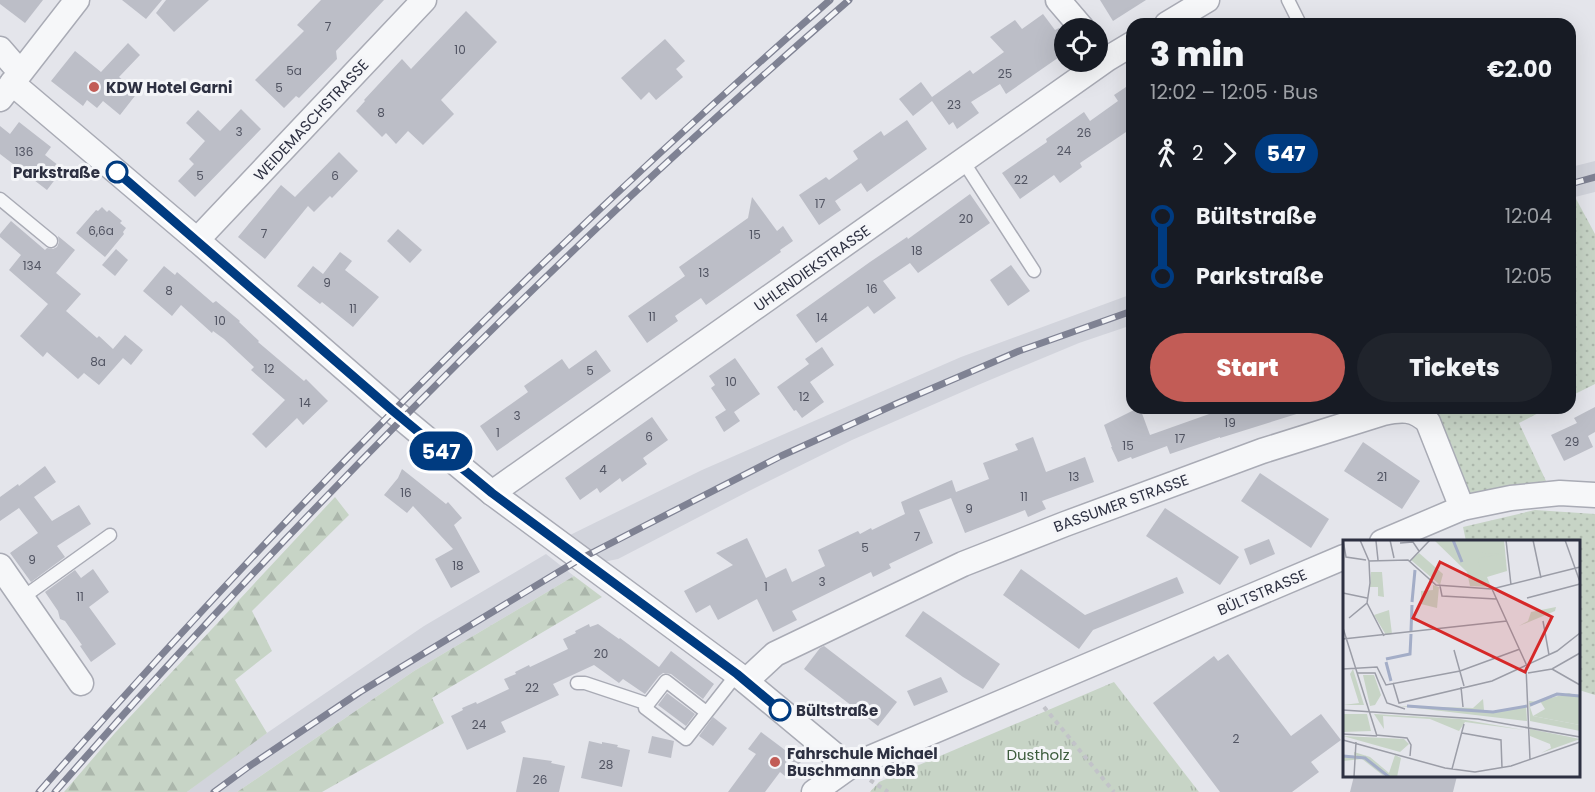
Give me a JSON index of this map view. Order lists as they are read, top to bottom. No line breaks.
{"streets":{"street":["WEIDEMASCHSTRASSE","UHLENDIEKSTRASSE","BASSUMER STRASSE","BÜLTSTRASSE"]},"parks":["Dustholz"],"places":["KDW Hotel Garni","Parkstraße","Bültstraße","Fahrschule Michael Buschmann GbR"],"lines":["bus line 547"],"house_numbers":["7","10","5a","25","5","23","8","3","26","24","136","5","6","22","17","20","6,6a","7","15","18","134","13","9","16","8","11","11","14","10","8a","12","5","10","12","14","3","19","1","6","17","29","15","4","13","21","16","11","9","7","5","9","18","3","1","11","20","22","24","2","28","26"],"page":{"on_map":"547","heading":["3 min","12:02 – 12:05 · Bus","€2.00"],"legs":["2","547"],"list":[{"name":"Bültstraße","value":"12:04"},{"name":"Parkstraße","value":"12:05"}],"buttons":["Start","Tickets"]}}
